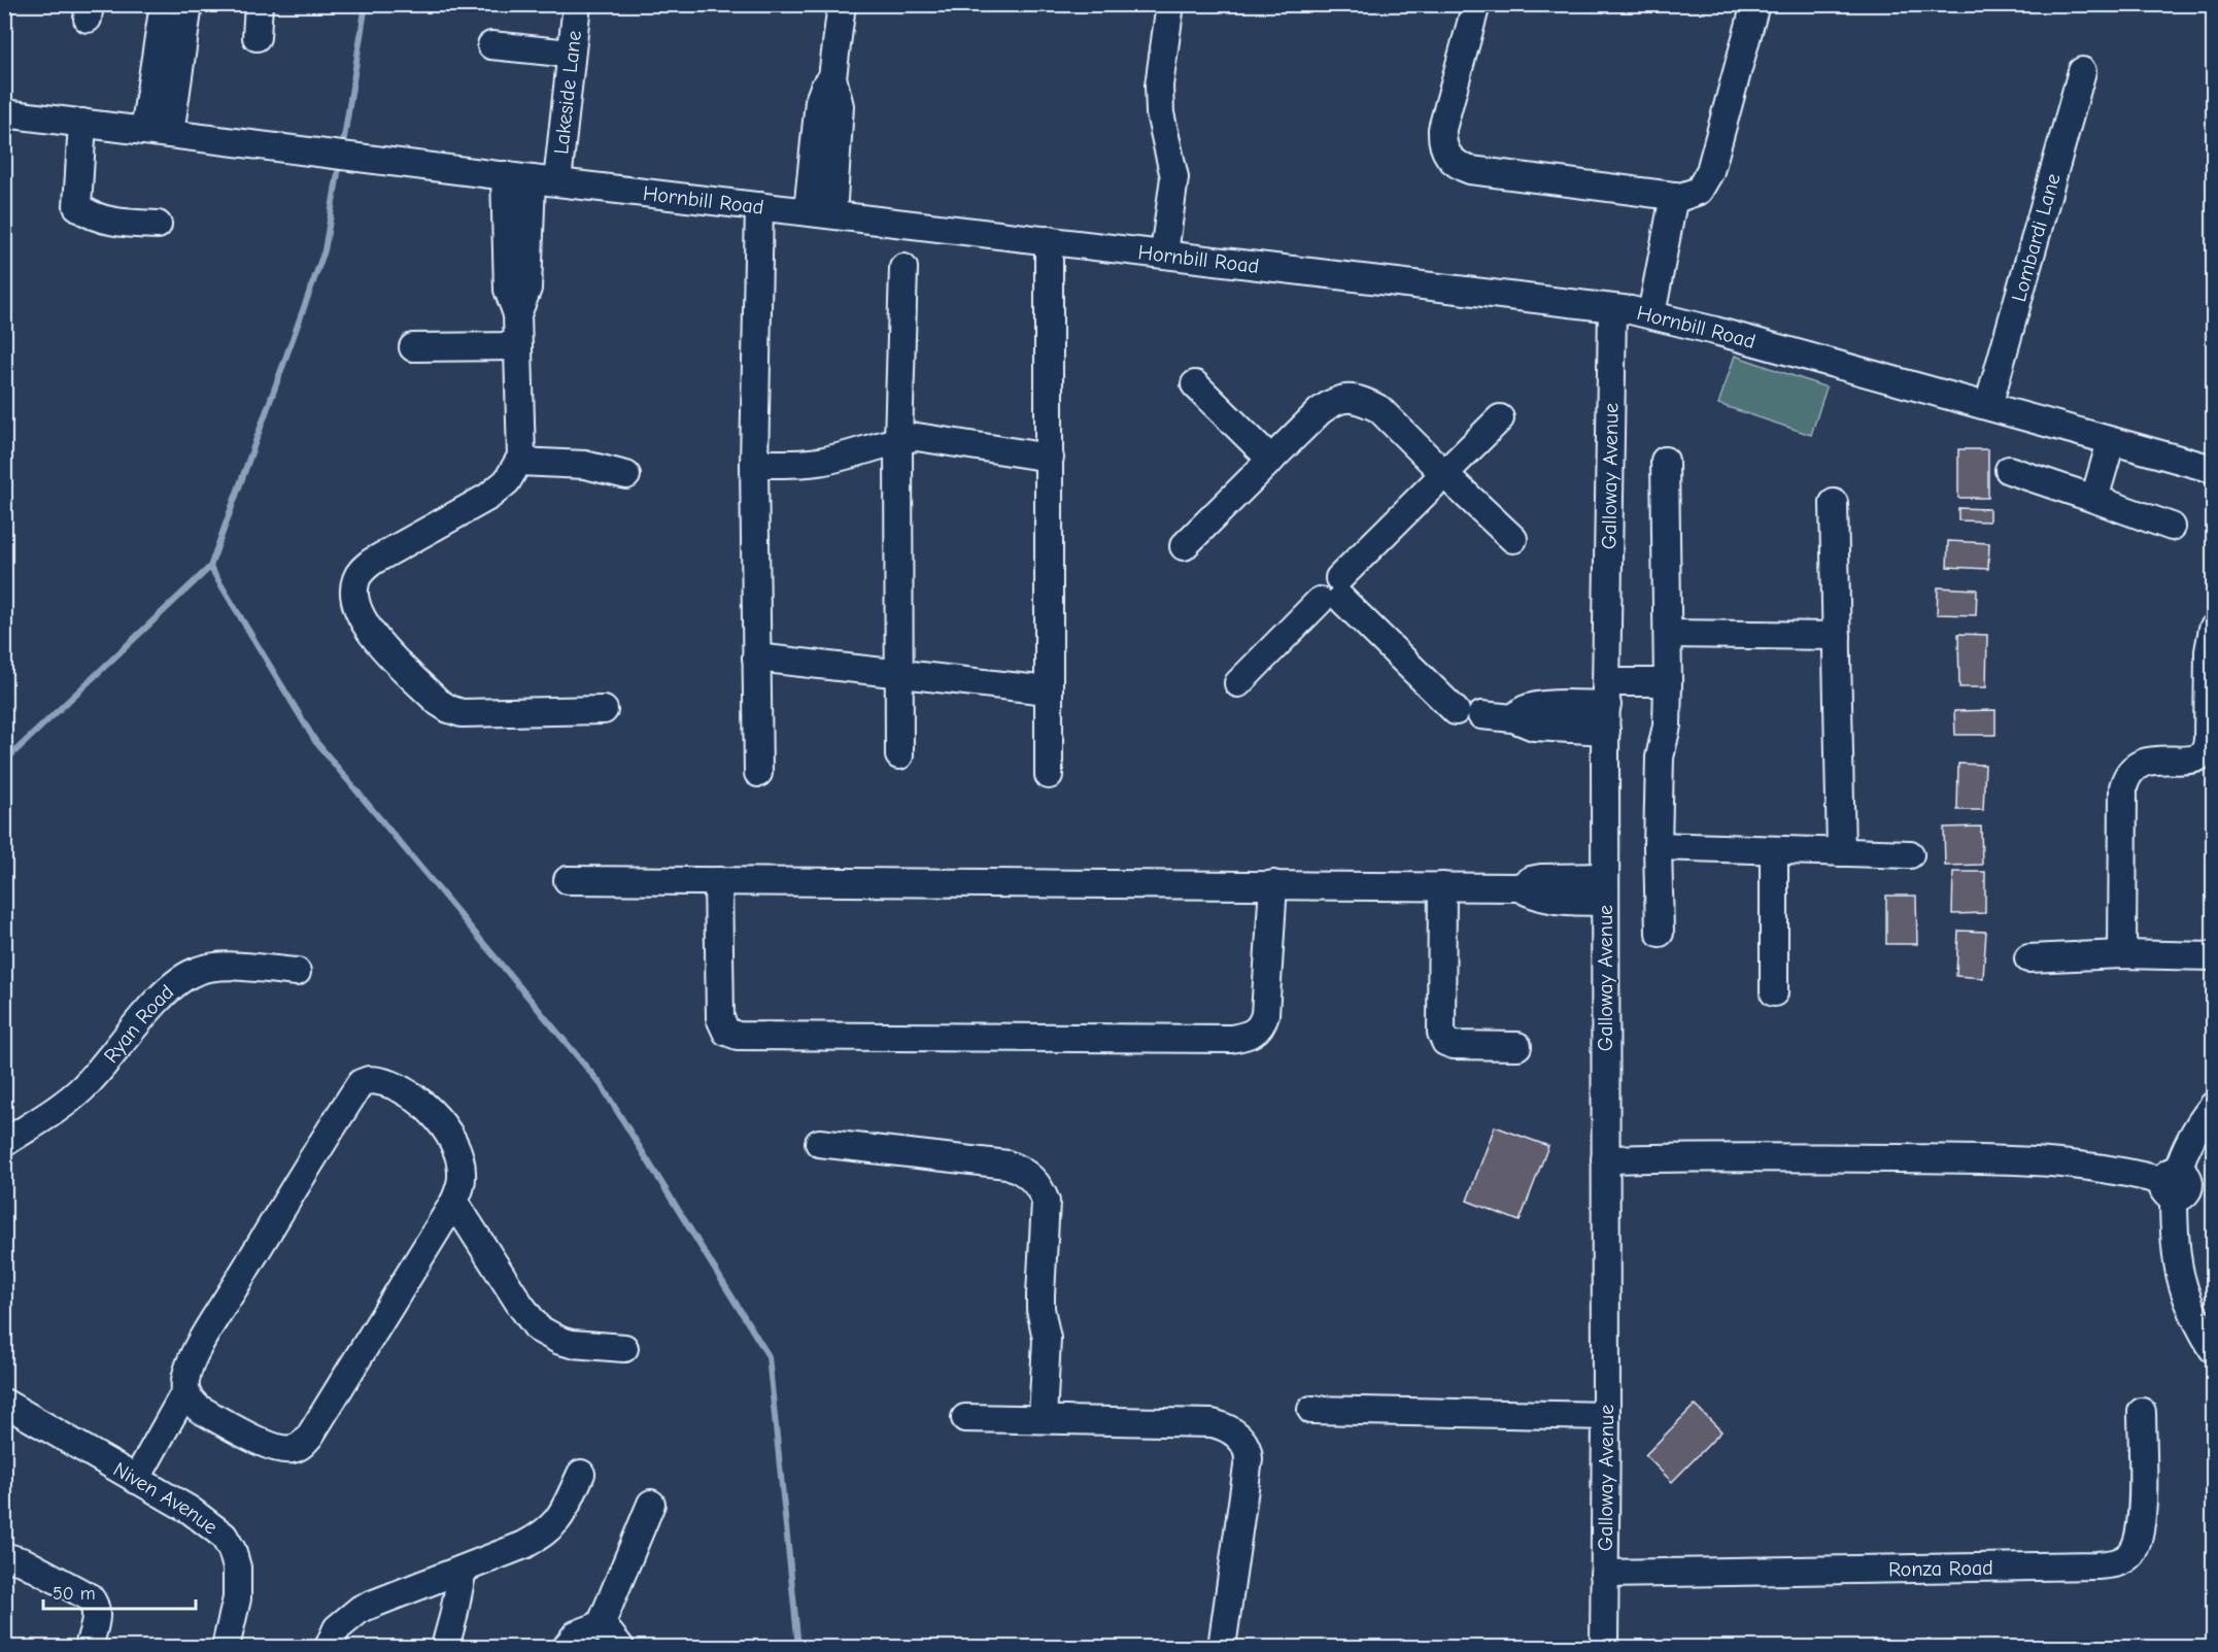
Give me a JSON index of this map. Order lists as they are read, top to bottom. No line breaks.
{"streets":{"street":["Lakeside Lane","Hornbill Road","Lombardi Lane","Galloway Avenue","Ryan Road","Niven Avenue","Ronza Road"]},"crossings":[["Lakeside Lane","Hornbill Road"],["Hornbill Road","Lombardi Lane"],["Hornbill Road","Galloway Avenue"],["Galloway Avenue","Ronza Road"]],"scale_bar":"50 m"}
